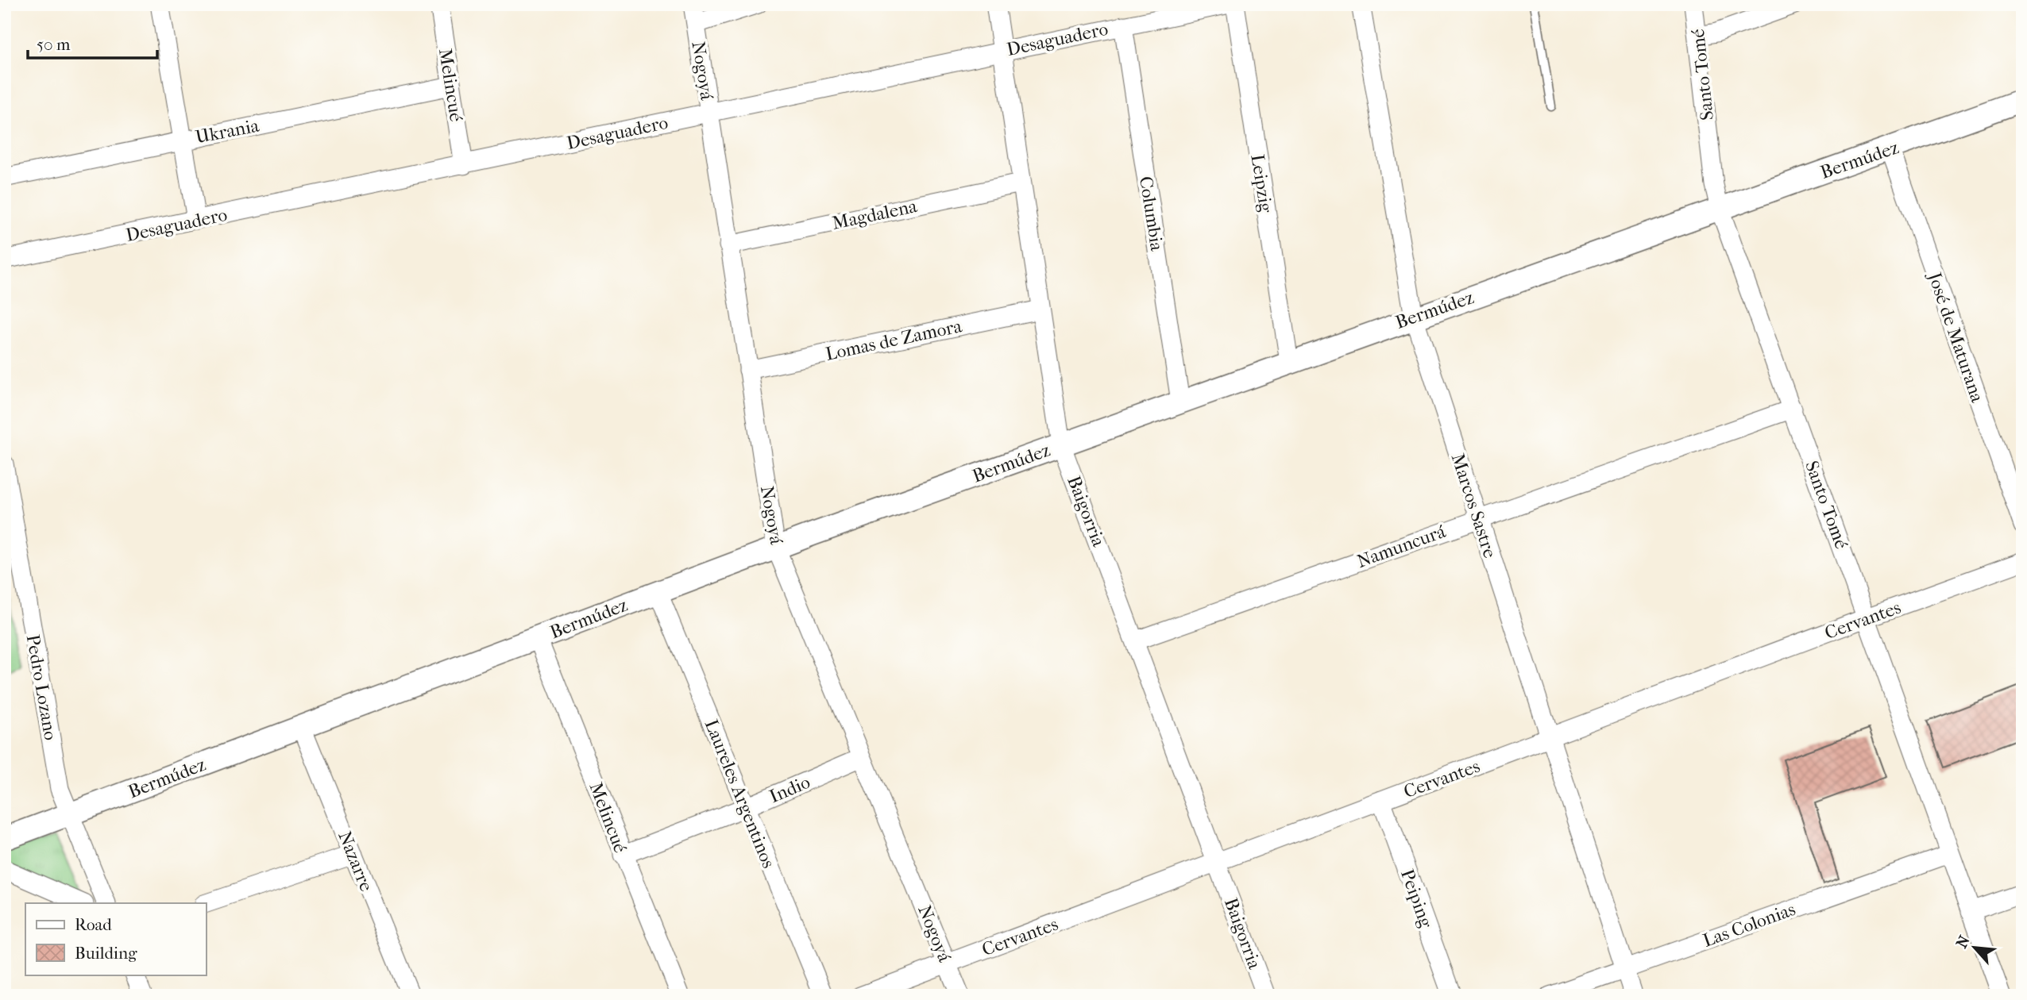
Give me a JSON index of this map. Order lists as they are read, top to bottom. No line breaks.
{"streets":{"street":["Desaguadero","Nogoyá","Santo Tomé","Melincué","Ukrania","Bermúdez","Leipzig","Columbia","Magdalena","José de Maturana","Lomas de Zamora","Marcos Sastre","Baigorria","Namuncurá","Cervantes","Pedro Lozano","Indio","Laureles Argentinos","Nazarre","Peiping","Las Colonias"]},"crossings":[["Desaguadero","Nogoyá"],["Desaguadero","Melincué"],["Desaguadero","Columbia"],["Desaguadero","Baigorria"],["Nogoyá","Bermúdez"],["Nogoyá","Magdalena"],["Nogoyá","Lomas de Zamora"],["Nogoyá","Cervantes"],["Nogoyá","Indio"],["Santo Tomé","Bermúdez"],["Santo Tomé","Namuncurá"],["Santo Tomé","Cervantes"],["Santo Tomé","Las Colonias"],["Melincué","Ukrania"],["Melincué","Bermúdez"],["Melincué","Indio"],["Bermúdez","Leipzig"],["Bermúdez","Columbia"],["Bermúdez","José de Maturana"],["Bermúdez","Marcos Sastre"],["Bermúdez","Baigorria"],["Bermúdez","Pedro Lozano"],["Bermúdez","Laureles Argentinos"],["Bermúdez","Nazarre"],["Magdalena","Baigorria"],["Lomas de Zamora","Baigorria"],["Marcos Sastre","Namuncurá"],["Marcos Sastre","Cervantes"],["Marcos Sastre","Las Colonias"],["Baigorria","Namuncurá"],["Baigorria","Cervantes"],["Cervantes","Peiping"],["Indio","Laureles Argentinos"]],"legend":["Road","Building"],"scale_bar":"50 m","north":"top left"}
